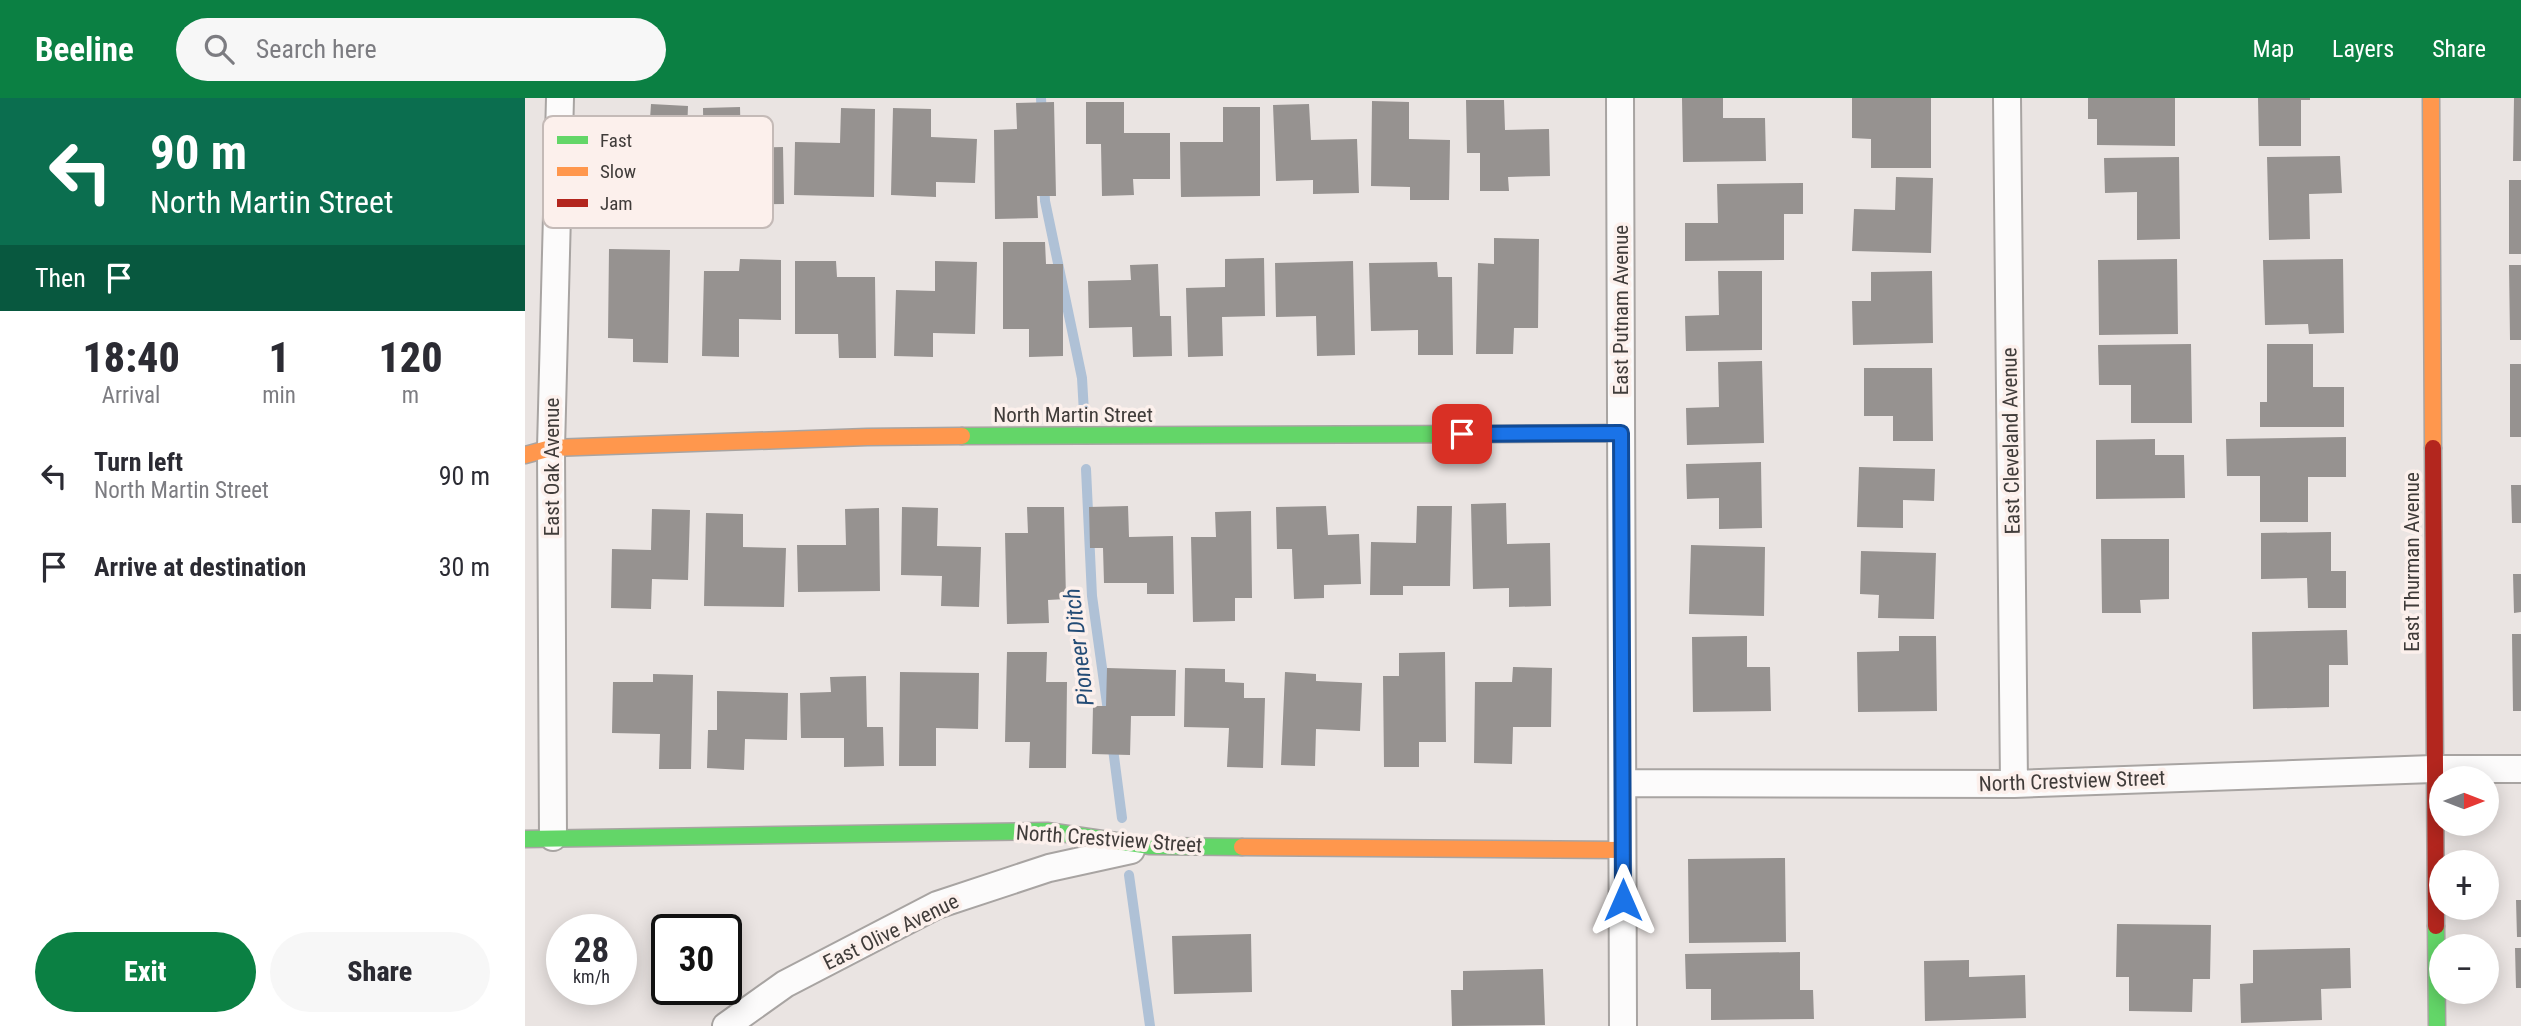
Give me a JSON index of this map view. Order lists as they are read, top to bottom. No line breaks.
{"streets":{"street":["East Putnam Avenue","North Martin Street","East Cleveland Avenue","East Oak Avenue","East Thurman Avenue","North Crestview Street","East Olive Avenue"]},"crossings":[["East Putnam Avenue","North Martin Street"],["East Putnam Avenue","North Crestview Street"],["North Martin Street","East Oak Avenue"],["East Cleveland Avenue","North Crestview Street"],["East Oak Avenue","North Crestview Street"],["North Crestview Street","East Olive Avenue"]],"water":["Pioneer Ditch"],"legend":["Fast","Slow","Jam"],"north":"right","page":{"header":"Beeline","search":"Search here","nav":["Map","Layers","Share"],"turn":["90 m","North Martin Street"],"then":"Then","eta":["18:40","Arrival","1","min","120","m"],"list":[{"name":"Turn left","note":"North Martin Street","value":"90 m"},{"name":"Arrive at destination","value":"30 m"}],"map_buttons":["+","−"],"speed":"28 km/h","limit":"30","buttons":["Exit","Share"]}}
